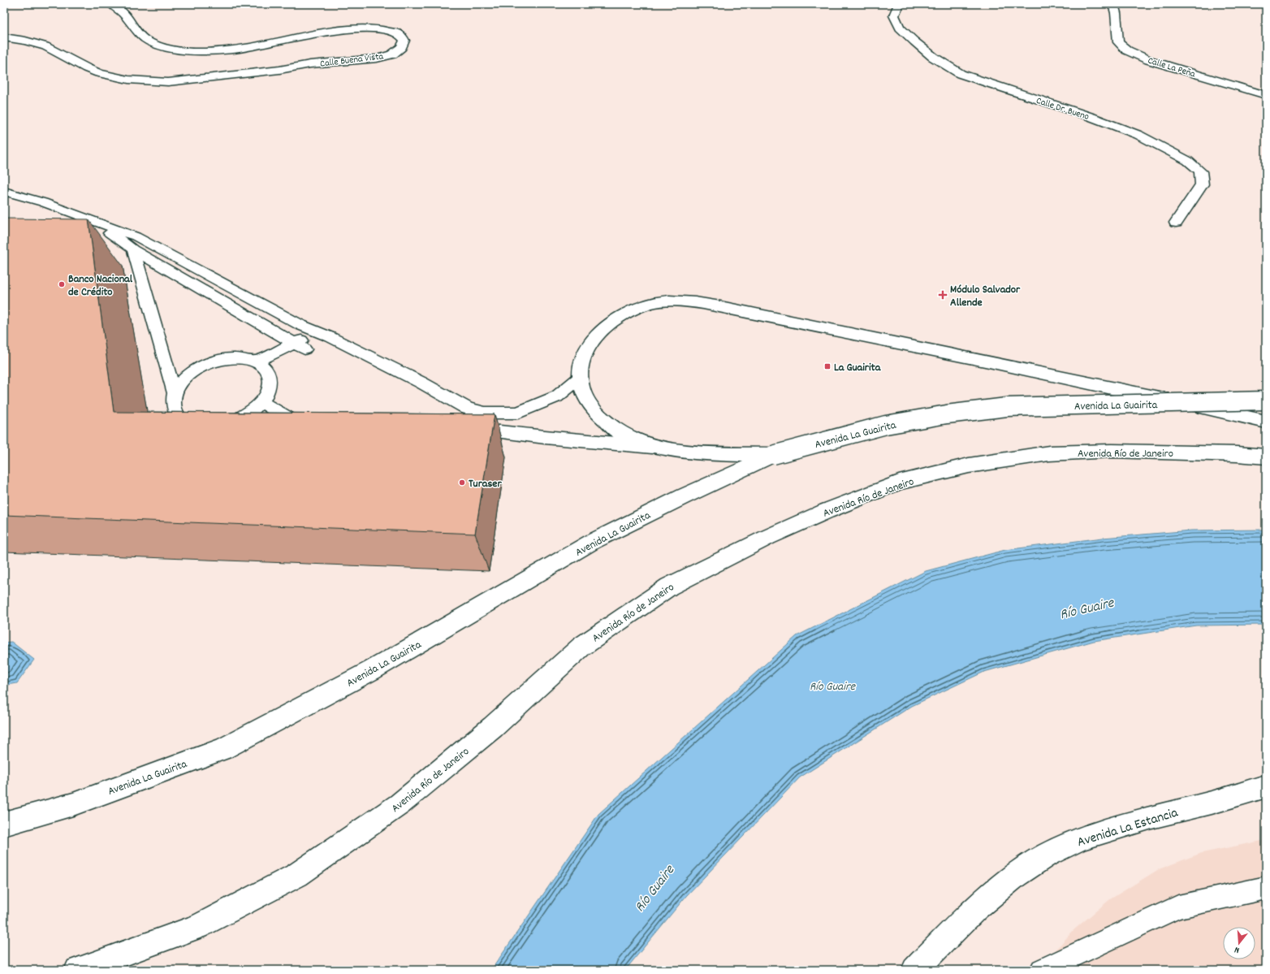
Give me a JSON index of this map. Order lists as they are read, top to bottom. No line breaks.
{"streets":{"street":["Calle Buena Vista","Calle La Peña","Calle Dr. Bueno","Avenida La Guairita","Avenida Río de Janeiro","Avenida La Estancia"]},"water":["Río Guaire"],"places":{"other":["Banco Nacional de Crédito","Turaser"],"health":["Módulo Salvador Allende"],"transit":["La Guairita"]},"north":"bottom"}
